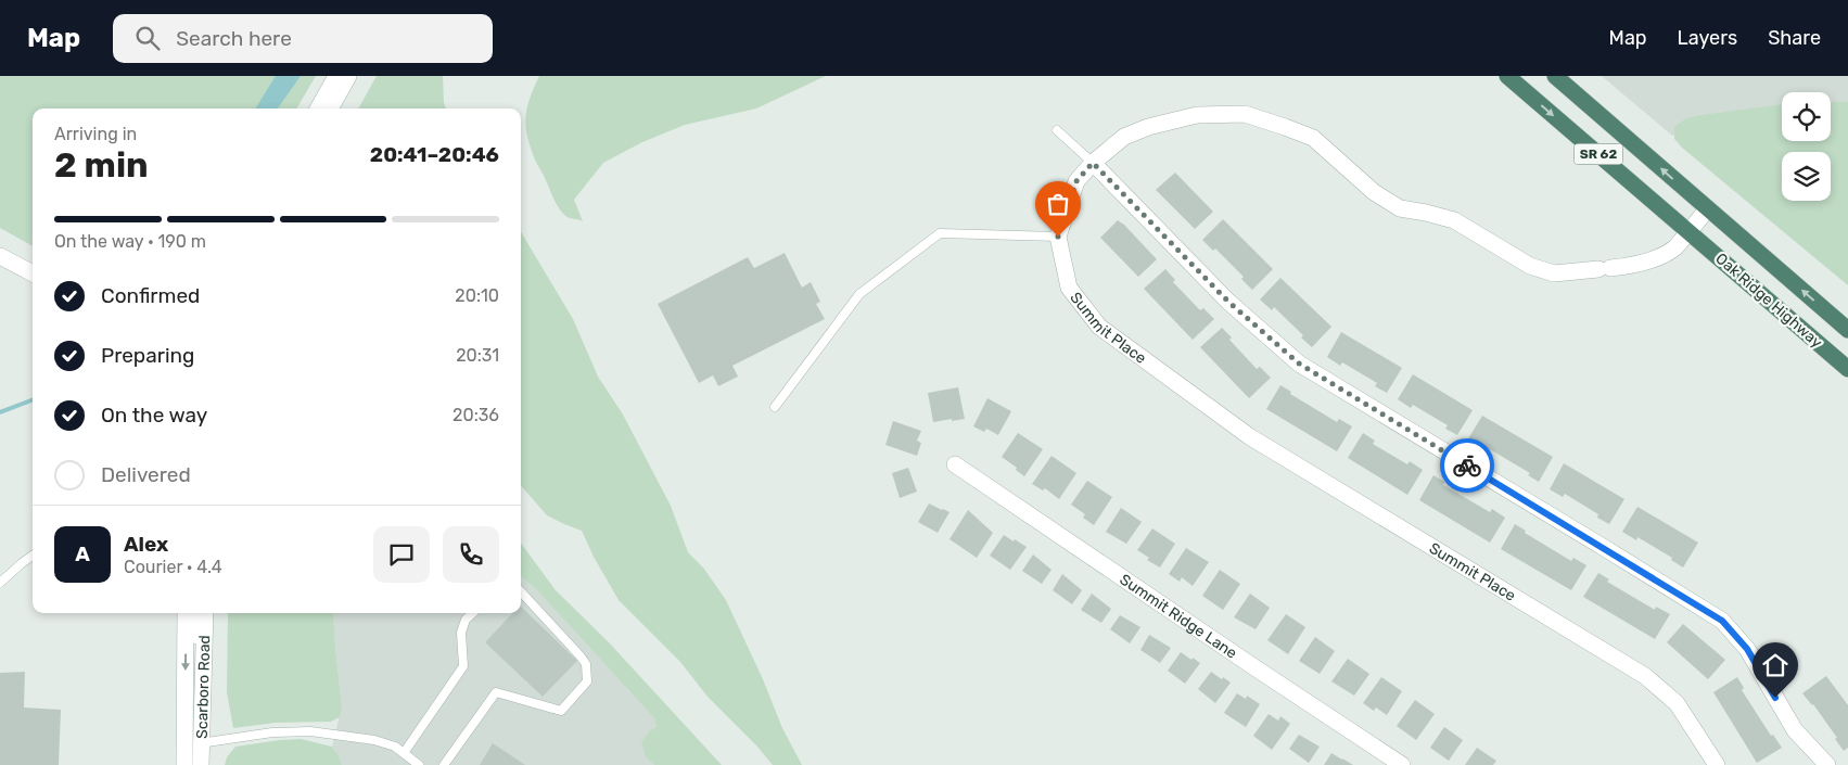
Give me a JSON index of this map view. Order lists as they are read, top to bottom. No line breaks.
{"streets":{"highway":["SR 62","Oak Ridge Highway"],"street":["Summit Place","Summit Ridge Lane","Scarboro Road"]},"crossings":[["SR 62","Oak Ridge Highway"]],"page":{"header":"Map","search":"Search here","nav":["Map","Layers","Share"],"heading":["2 min","Arriving in","20:41–20:46"],"panel":["Alex","Courier · 4.4"],"bar":"On the way · 190 m","list":[["Confirmed","20:10"],["Preparing","20:31"],["On the way","20:36"],"Delivered"],"round":"A"}}
